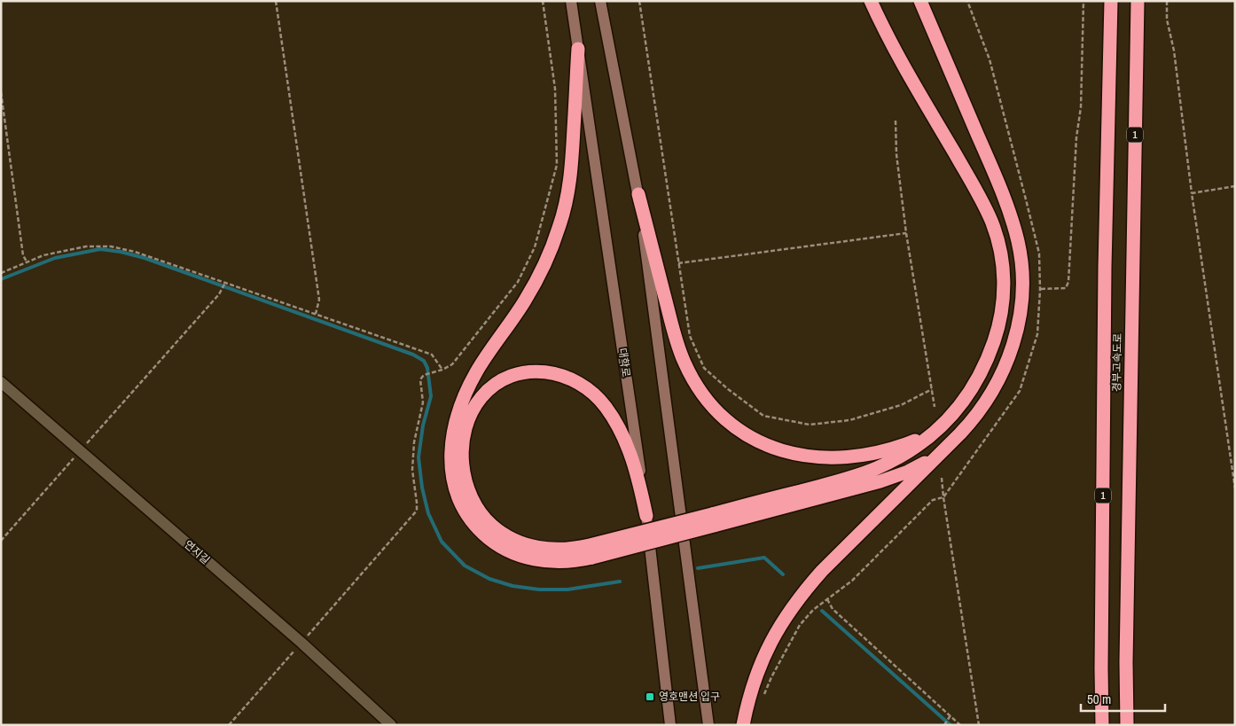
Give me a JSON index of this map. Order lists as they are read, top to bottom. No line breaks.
{"streets":{"highway":["1","경부고속도로"],"main road":["대학로"],"street":["연지길"]},"places":{"transit":["영호맨션 입구"]},"scale_bar":"50 m"}
